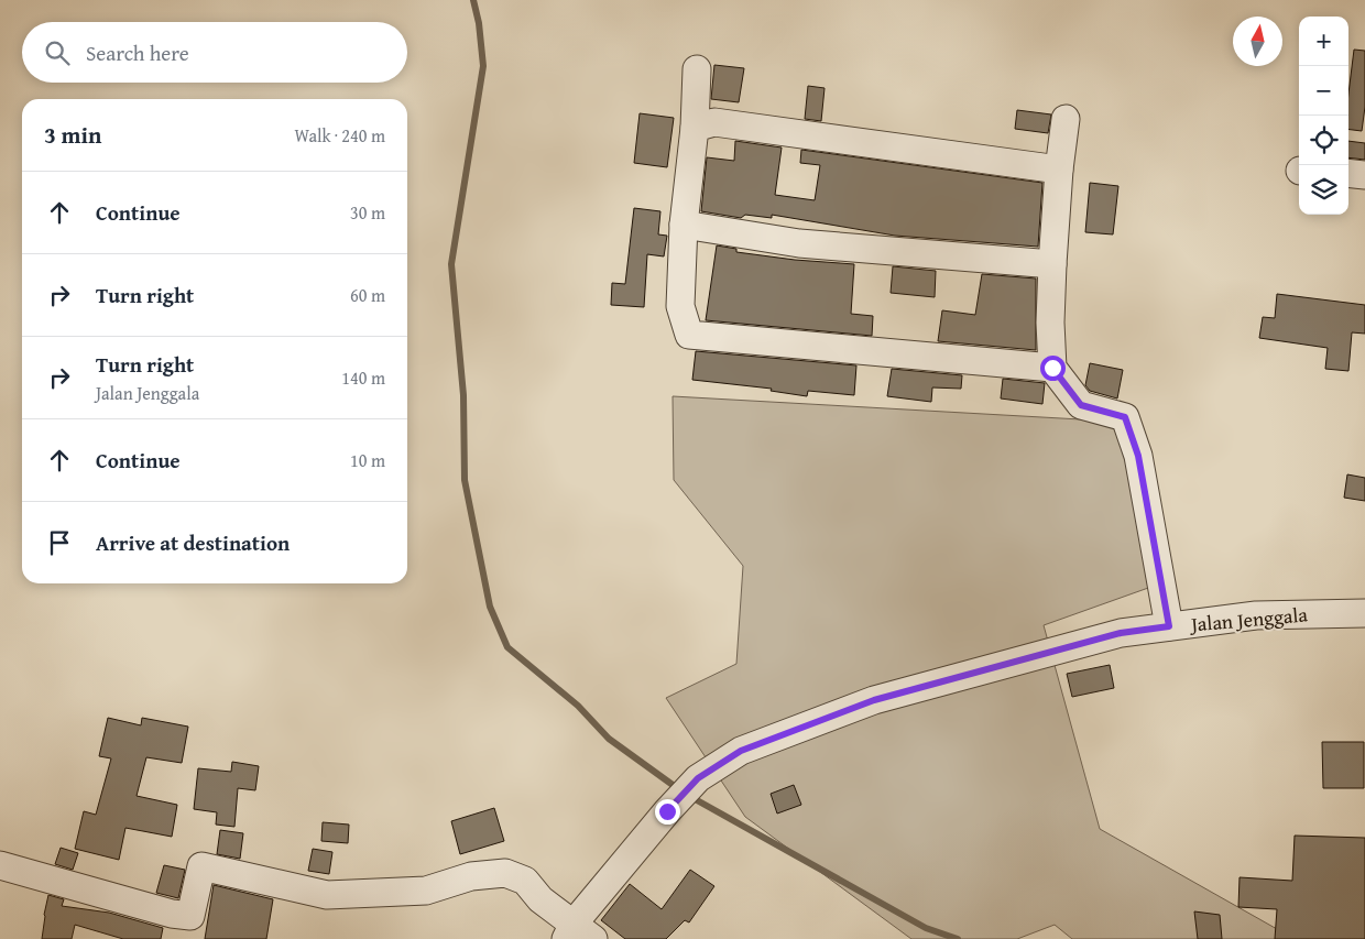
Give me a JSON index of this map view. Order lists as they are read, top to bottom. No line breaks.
{"streets":{"street":["Jalan Jenggala"]},"north":"top","page":{"map_buttons":["+","−"],"search":"Search here","heading":["3 min","Walk · 240 m"],"list":[["Continue","30 m"],["Turn right","60 m"],["Turn right","Jalan Jenggala","140 m"],["Continue","10 m"],"Arrive at destination"]}}
